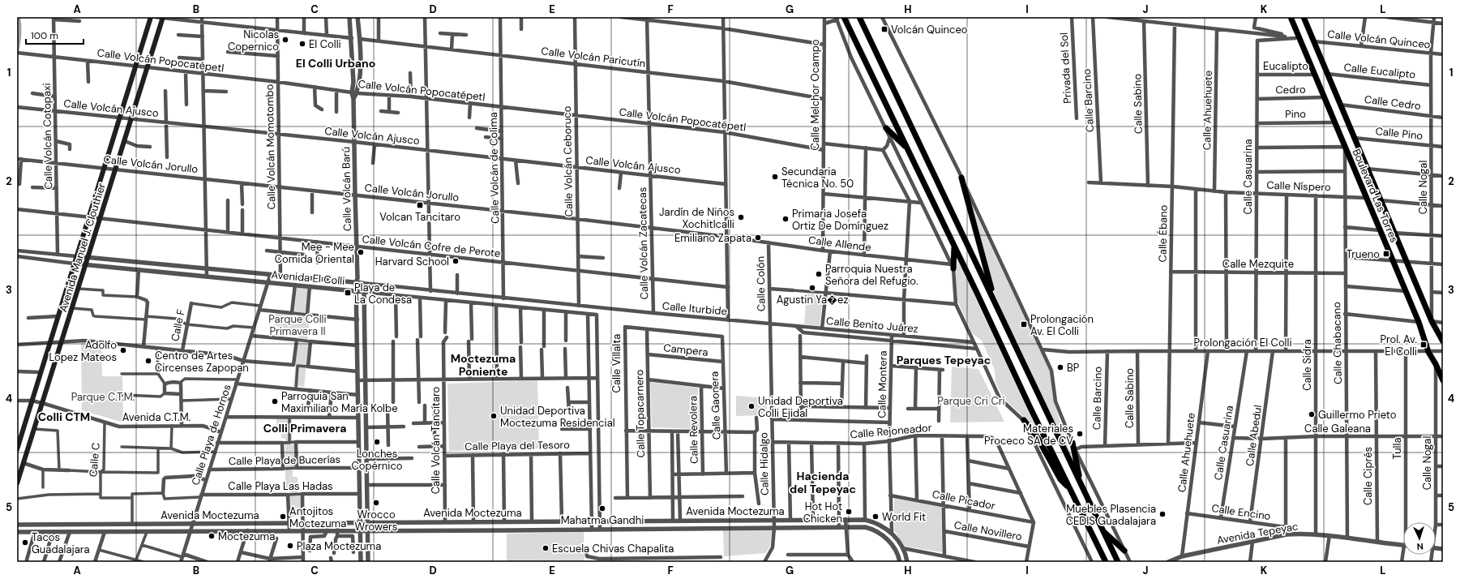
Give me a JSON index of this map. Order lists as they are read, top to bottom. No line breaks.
{"streets":{"main road":["Boulevard Las Torres","Avenida Manuel J. Clouthier"],"street":["Calle Volcán Quinceo","Calle Volcán Paricutín","Calle Volcán Popocatépetl","Eucalipto","Privada del Sol","Calle Eucalipto","Cedro","Calle Melchor Ocampo","Calle Barcino","Calle Cedro","Calle Sabino","Calle Volcán Ajusco","Calle Ahuehuete","Pino","Calle Pino","Calle Volcán Cotopaxi","Calle Volcán Momotombo","Calle Volcán Ceboruco","Calle Volcán Jorullo","Calle Volcán de Colima","Calle Casuarina","Calle Níspero","Calle Nogal","Calle Volcán Barú","Calle Ébano","Calle Volcán Zacatecas","Calle Allende","Calle Volcán Cofre de Perote","Calle Mezquite","Avenida El Colli","Calle Colón","Calle Iturbide","Calle Benito Juárez","Calle F","Prolongación El Colli","Calle Chabacano","Campera","Calle Villalta","Calle Sidra","Calle Montera","Calle Gaonera","Calle Topacarnero","Avenida C.T.M.","Calle Galeana","Calle Revolera","Calle Rejoneador","Calle Playa de Hornos","Calle Abedul","Calle Volcán Tancítaro","Calle Playa del Tesoro","Tulla","Calle C","Calle Playa de Bucerías","Calle Hidalgo","Calle Ciprés","Calle Playa Las Hadas","Calle Picador","Avenida Moctezuma","Calle Encino","Calle Novillero","Avenida Tepeyac"]},"crossings":[["Calle Volcán Quinceo","Calle Nogal"],["Calle Volcán Quinceo","Boulevard Las Torres"],["Calle Volcán Paricutín","Calle Melchor Ocampo"],["Calle Volcán Paricutín","Calle Volcán Ceboruco"],["Calle Volcán Paricutín","Calle Volcán de Colima"],["Calle Volcán Paricutín","Calle Volcán Zacatecas"],["Calle Volcán Popocatépetl","Calle Melchor Ocampo"],["Calle Volcán Popocatépetl","Calle Volcán Cotopaxi"],["Calle Volcán Popocatépetl","Calle Volcán Momotombo"],["Calle Volcán Popocatépetl","Calle Volcán Ceboruco"],["Calle Volcán Popocatépetl","Calle Volcán de Colima"],["Calle Volcán Popocatépetl","Calle Volcán Barú"],["Calle Volcán Popocatépetl","Calle Volcán Zacatecas"],["Calle Volcán Popocatépetl","Avenida Manuel J. Clouthier"],["Eucalipto","Calle Casuarina"],["Eucalipto","Boulevard Las Torres"],["Calle Eucalipto","Calle Nogal"],["Calle Eucalipto","Boulevard Las Torres"],["Cedro","Calle Casuarina"],["Cedro","Boulevard Las Torres"],["Calle Melchor Ocampo","Calle Allende"],["Calle Barcino","Calle Níspero"],["Calle Barcino","Prolongación El Colli"],["Calle Cedro","Calle Nogal"],["Calle Cedro","Boulevard Las Torres"],["Calle Sabino","Calle Níspero"],["Calle Sabino","Prolongación El Colli"],["Calle Volcán Ajusco","Calle Volcán Cotopaxi"],["Calle Volcán Ajusco","Calle Volcán Momotombo"],["Calle Volcán Ajusco","Calle Volcán Ceboruco"],["Calle Volcán Ajusco","Calle Volcán de Colima"],["Calle Volcán Ajusco","Calle Volcán Barú"],["Calle Volcán Ajusco","Calle Volcán Zacatecas"],["Calle Volcán Ajusco","Avenida Manuel J. Clouthier"],["Calle Ahuehuete","Calle Níspero"],["Calle Ahuehuete","Prolongación El Colli"],["Calle Ahuehuete","Calle Encino"],["Calle Ahuehuete","Avenida Tepeyac"],["Pino","Calle Casuarina"],["Pino","Boulevard Las Torres"],["Calle Pino","Calle Nogal"],["Calle Pino","Boulevard Las Torres"],["Calle Volcán Cotopaxi","Calle Volcán Jorullo"],["Calle Volcán Cotopaxi","Calle Volcán Cofre de Perote"],["Calle Volcán Cotopaxi","Avenida El Colli"],["Calle Volcán Momotombo","Calle Volcán Jorullo"],["Calle Volcán Momotombo","Calle Volcán Cofre de Perote"],["Calle Volcán Momotombo","Avenida El Colli"],["Calle Volcán Ceboruco","Calle Volcán Jorullo"],["Calle Volcán Ceboruco","Calle Volcán Cofre de Perote"],["Calle Volcán Ceboruco","Avenida El Colli"],["Calle Volcán Ceboruco","Calle Iturbide"],["Calle Volcán Jorullo","Calle Volcán de Colima"],["Calle Volcán Jorullo","Calle Volcán Barú"],["Calle Volcán Jorullo","Calle Volcán Zacatecas"],["Calle Volcán Jorullo","Calle Allende"],["Calle Volcán Jorullo","Avenida Manuel J. Clouthier"],["Calle Volcán de Colima","Calle Volcán Cofre de Perote"],["Calle Volcán de Colima","Avenida El Colli"],["Calle Casuarina","Calle Níspero"],["Calle Casuarina","Boulevard Las Torres"],["Calle Casuarina","Calle Mezquite"],["Calle Casuarina","Prolongación El Colli"],["Calle Casuarina","Calle Galeana"],["Calle Casuarina","Calle Encino"],["Calle Níspero","Boulevard Las Torres"],["Calle Níspero","Calle Ébano"],["Calle Níspero","Calle Chabacano"],["Calle Níspero","Calle Sidra"],["Calle Nogal","Boulevard Las Torres"],["Calle Nogal","Calle Galeana"],["Calle Volcán Barú","Calle Volcán Cofre de Perote"],["Calle Volcán Barú","Avenida El Colli"],["Calle Volcán Barú","Calle Playa de Bucerías"],["Calle Volcán Barú","Calle Playa Las Hadas"],["Calle Volcán Barú","Avenida Moctezuma"],["Boulevard Las Torres","Prolongación El Colli"],["Boulevard Las Torres","Calle Chabacano"],["Calle Ébano","Calle Mezquite"],["Calle Ébano","Prolongación El Colli"],["Calle Volcán Zacatecas","Calle Volcán Cofre de Perote"],["Calle Volcán Zacatecas","Calle Iturbide"],["Calle Allende","Calle Colón"],["Calle Volcán Cofre de Perote","Avenida Manuel J. Clouthier"],["Avenida Manuel J. Clouthier","Avenida El Colli"],["Avenida Manuel J. Clouthier","Avenida C.T.M."],["Calle Mezquite","Calle Chabacano"],["Calle Mezquite","Calle Sidra"],["Avenida El Colli","Calle Iturbide"],["Avenida El Colli","Calle Playa de Hornos"],["Calle Colón","Calle Iturbide"],["Calle Colón","Calle Benito Juárez"],["Calle Colón","Calle Hidalgo"],["Calle Iturbide","Calle Benito Juárez"],["Calle Iturbide","Calle Hidalgo"],["Calle Benito Juárez","Calle Montera"],["Calle Benito Juárez","Calle Hidalgo"],["Prolongación El Colli","Calle Chabacano"],["Prolongación El Colli","Calle Sidra"],["Prolongación El Colli","Calle Abedul"],["Prolongación El Colli","Tulla"],["Prolongación El Colli","Calle Ciprés"],["Calle Chabacano","Calle Galeana"],["Calle Chabacano","Avenida Tepeyac"],["Campera","Calle Gaonera"],["Campera","Calle Topacarnero"],["Calle Villalta","Calle Gaonera"],["Calle Villalta","Calle Topacarnero"],["Calle Sidra","Calle Galeana"],["Calle Sidra","Avenida Tepeyac"],["Calle Montera","Calle Rejoneador"],["Calle Montera","Calle Picador"],["Calle Montera","Avenida Moctezuma"],["Calle Gaonera","Calle Topacarnero"],["Avenida C.T.M.","Calle Playa de Hornos"],["Avenida C.T.M.","Calle C"],["Calle Galeana","Calle Abedul"],["Calle Galeana","Tulla"],["Calle Galeana","Calle Ciprés"],["Calle Rejoneador","Calle Hidalgo"],["Calle Rejoneador","Calle Picador"],["Calle Playa de Hornos","Calle Playa de Bucerías"],["Calle Playa de Hornos","Calle Playa Las Hadas"],["Calle Playa de Hornos","Avenida Moctezuma"],["Calle Abedul","Calle Encino"],["Calle Volcán Tancítaro","Calle Playa del Tesoro"],["Calle Volcán Tancítaro","Avenida Moctezuma"],["Calle Hidalgo","Avenida Moctezuma"],["Calle Ciprés","Avenida Tepeyac"]],"districts":["El Colli Urbano","Moctezuma Poniente","Parques Tepeyac","Colli CTM","Colli Primavera","Hacienda del Tepeyac"],"parks":["Parque Colli Primavera II","Parque C.T.M.","Parque Cri Cri"],"places":{"transit":["Volcán Quinceo","Volcan Tancitaro","Trueno","Playa de La Condesa","Prolongación Av. El Colli","Prol. Av. El Colli"],"other":["Nicolas Copernico","El Colli","Secundaria Técnica No. 50","Jardín de Niños Xochitlcalli","Primaria Josefa Ortiz De Domínguez","Emiliano Zapata","Mee - Mee Comida Oriental","Harvard School","Parroquia Nuestra Señora del Refugio.","Agustin Ya�ez","Adolfo Lopez Mateos","Centro de Artes Circenses Zapopan","BP","Parroquia San Maximiliano María Kolbe","Unidad Deportiva Colli Ejidal","Guillermo Prieto","Unidad Deportiva Moctezuma Residencial","Materiales Proceco SA de CV","Lonches Copérnico","Wrocco Wrowers","Mahatma Gandhi","Hot Hot Chicken","Muebles Plasencia CEDIS Guadalajara","Antojitos Moctezuma","World Fit","Moctezuma","Tacos Guadalajara","Plaza Moctezuma","Escuela Chivas Chapalita"]},"scale_bar":"100 m","north":"bottom","grid":{"columns":["A","B","C","D","E","F","G","H","I","J","K","L"],"rows":["1","2","3","4","5"]}}
